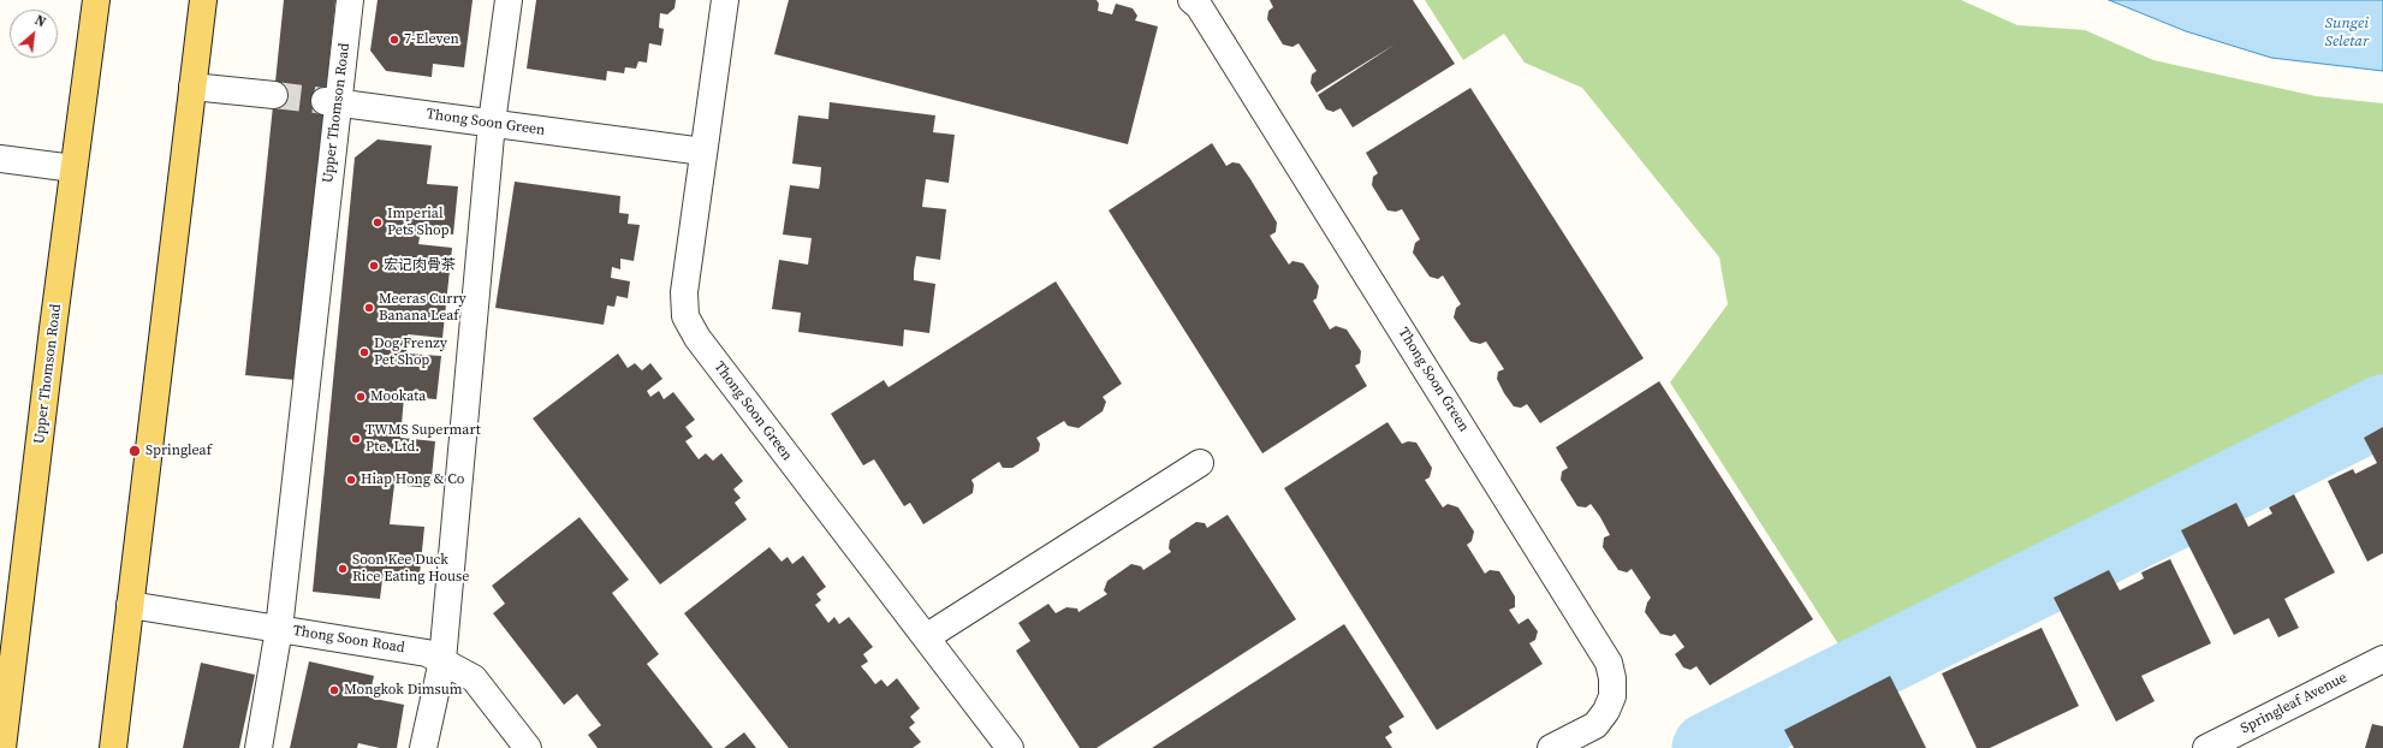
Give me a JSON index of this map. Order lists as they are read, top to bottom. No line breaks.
{"streets":{"main road":["Upper Thomson Road"],"street":["Thong Soon Green","Thong Soon Road","Springleaf Avenue"]},"crossings":[["Upper Thomson Road","Thong Soon Green"],["Upper Thomson Road","Thong Soon Road"]],"water":["Sungei Seletar"],"places":["7-Eleven","Imperial Pets Shop","宏记肉骨茶","Meeras Curry Banana Leaf","Dog Frenzy Pet Shop","Mookata","TWMS Supermart Pte. Ltd.","Springleaf","Hiap Hong & Co","Soon Kee Duck Rice Eating House","Mongkok Dimsum"],"north":"top right"}
